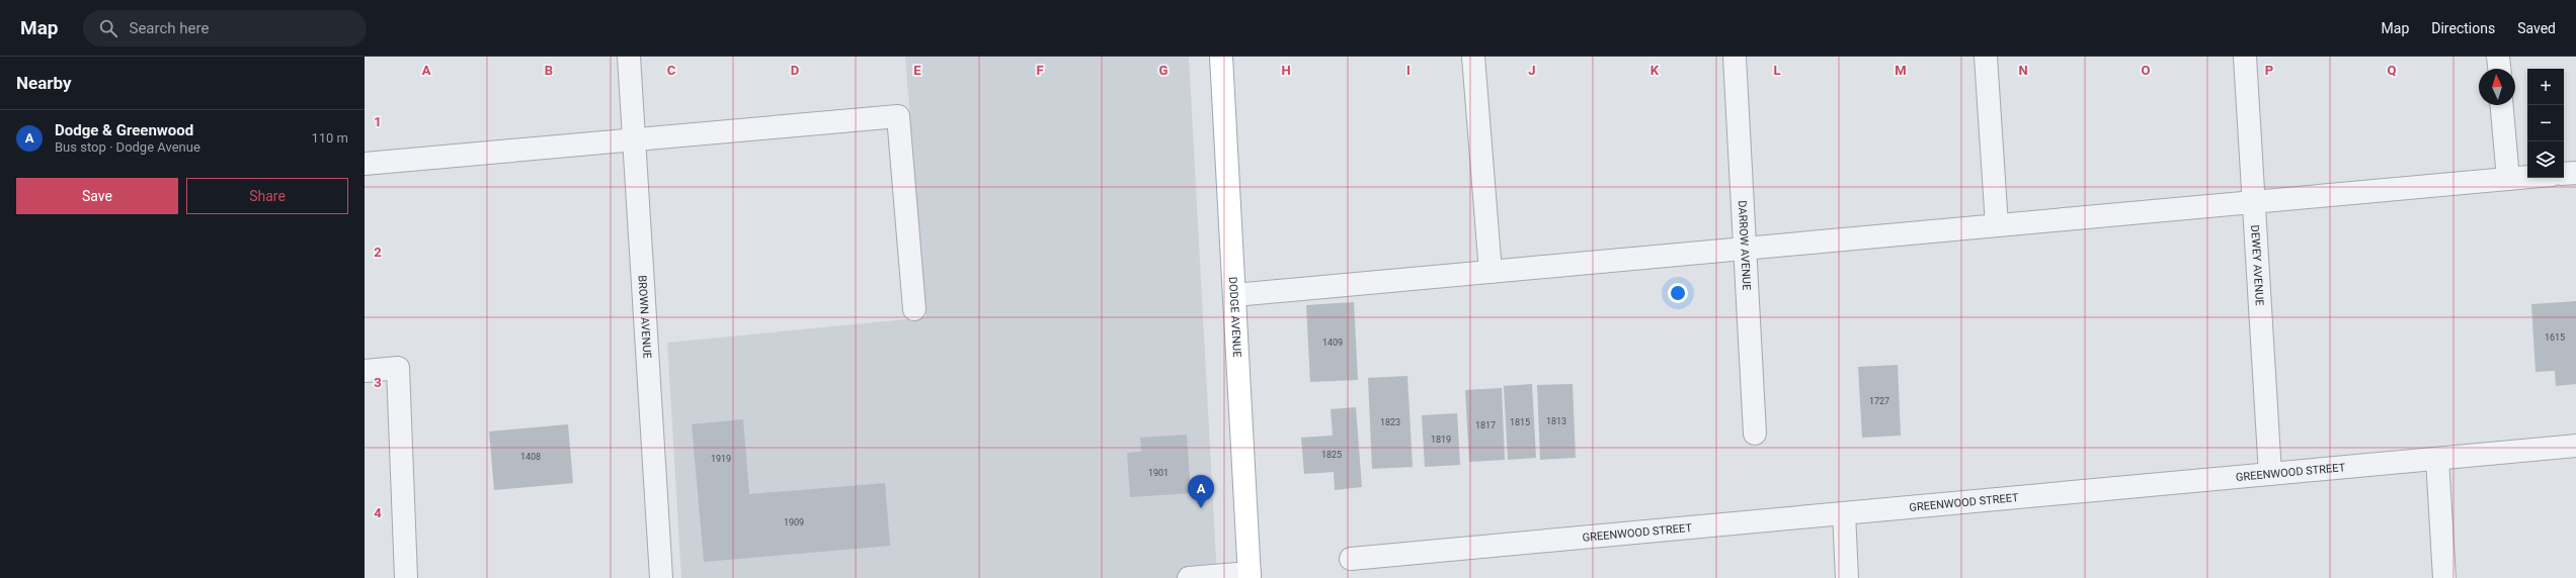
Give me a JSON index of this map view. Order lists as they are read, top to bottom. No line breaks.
{"streets":{"main road":["DODGE AVENUE"],"street":["DARROW AVENUE","DEWEY AVENUE","BROWN AVENUE","GREENWOOD STREET"]},"crossings":[["DEWEY AVENUE","GREENWOOD STREET"]],"house_numbers":["1615","1409","1727","1813","1823","1815","1817","1819","1825","1408","1919","1901","1909"],"north":"top","page":{"header":"Map","search":"Search here","nav":["Map","Directions","Saved"],"heading":"Nearby","map_buttons":["+","−"],"list":[{"mark":"A","name":"Dodge & Greenwood","note":"Bus stop · Dodge Avenue","value":"110 m"}],"buttons":["Save","Share"],"pins":"A"},"grid":{"columns":["A","B","C","D","E","F","G","H","I","J","K","L","M","N","O","P","Q"],"rows":["1","2","3","4"]}}
